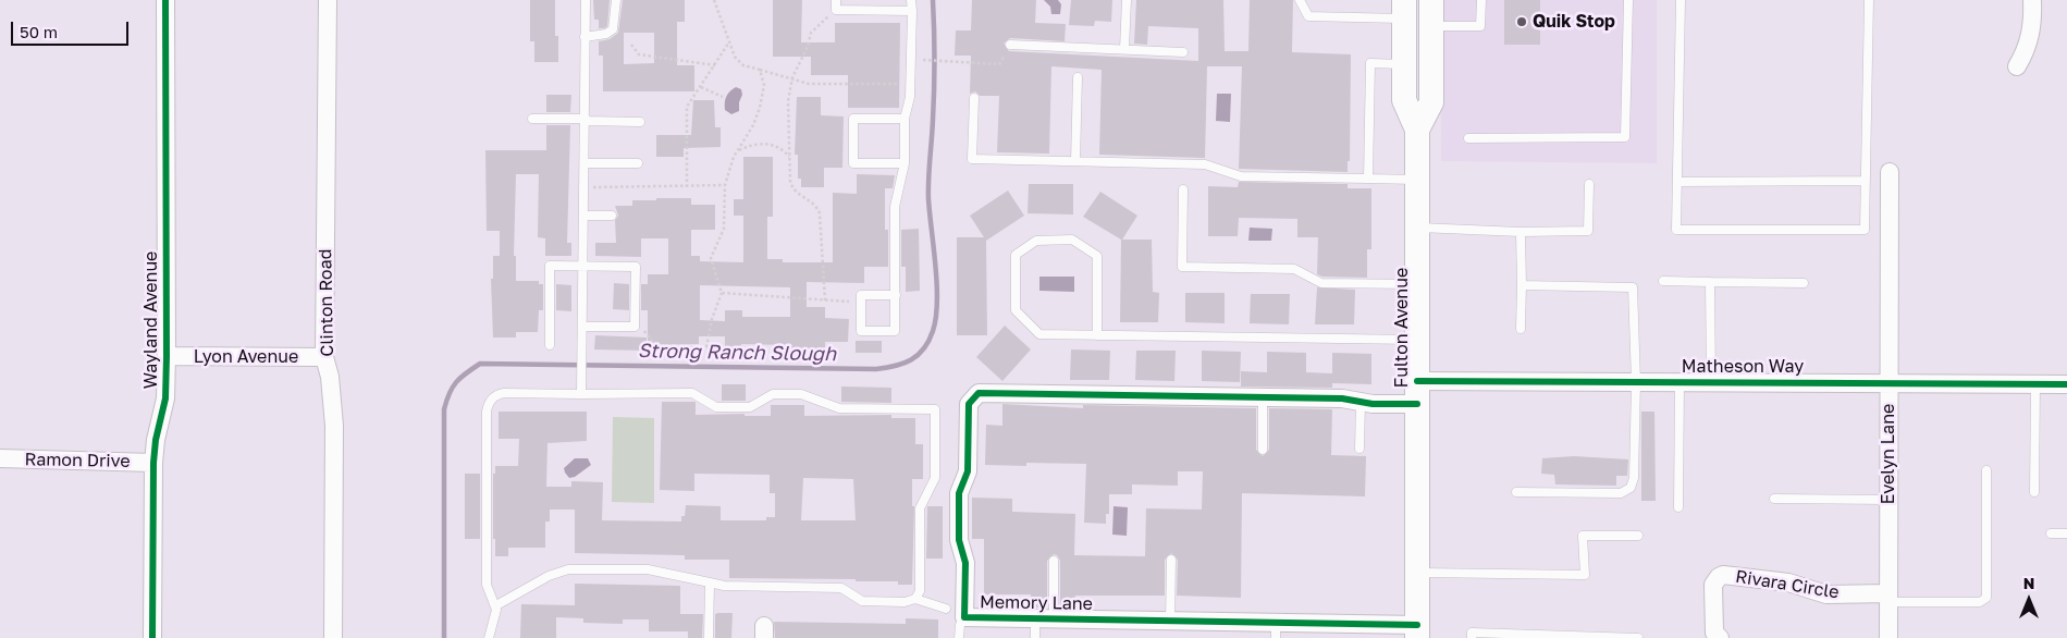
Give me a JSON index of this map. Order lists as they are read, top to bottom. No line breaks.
{"streets":{"main road":["Fulton Avenue"],"street":["Clinton Road","Wayland Avenue","Lyon Avenue","Matheson Way","Evelyn Lane","Ramon Drive","Rivara Circle","Memory Lane"]},"crossings":[["Clinton Road","Lyon Avenue"],["Wayland Avenue","Lyon Avenue"],["Wayland Avenue","Ramon Drive"],["Fulton Avenue","Matheson Way"],["Fulton Avenue","Memory Lane"],["Matheson Way","Evelyn Lane"],["Matheson Way","Memory Lane"],["Evelyn Lane","Rivara Circle"]],"water":["Strong Ranch Slough"],"places":["Quik Stop"],"scale_bar":"50 m","north":"top"}
